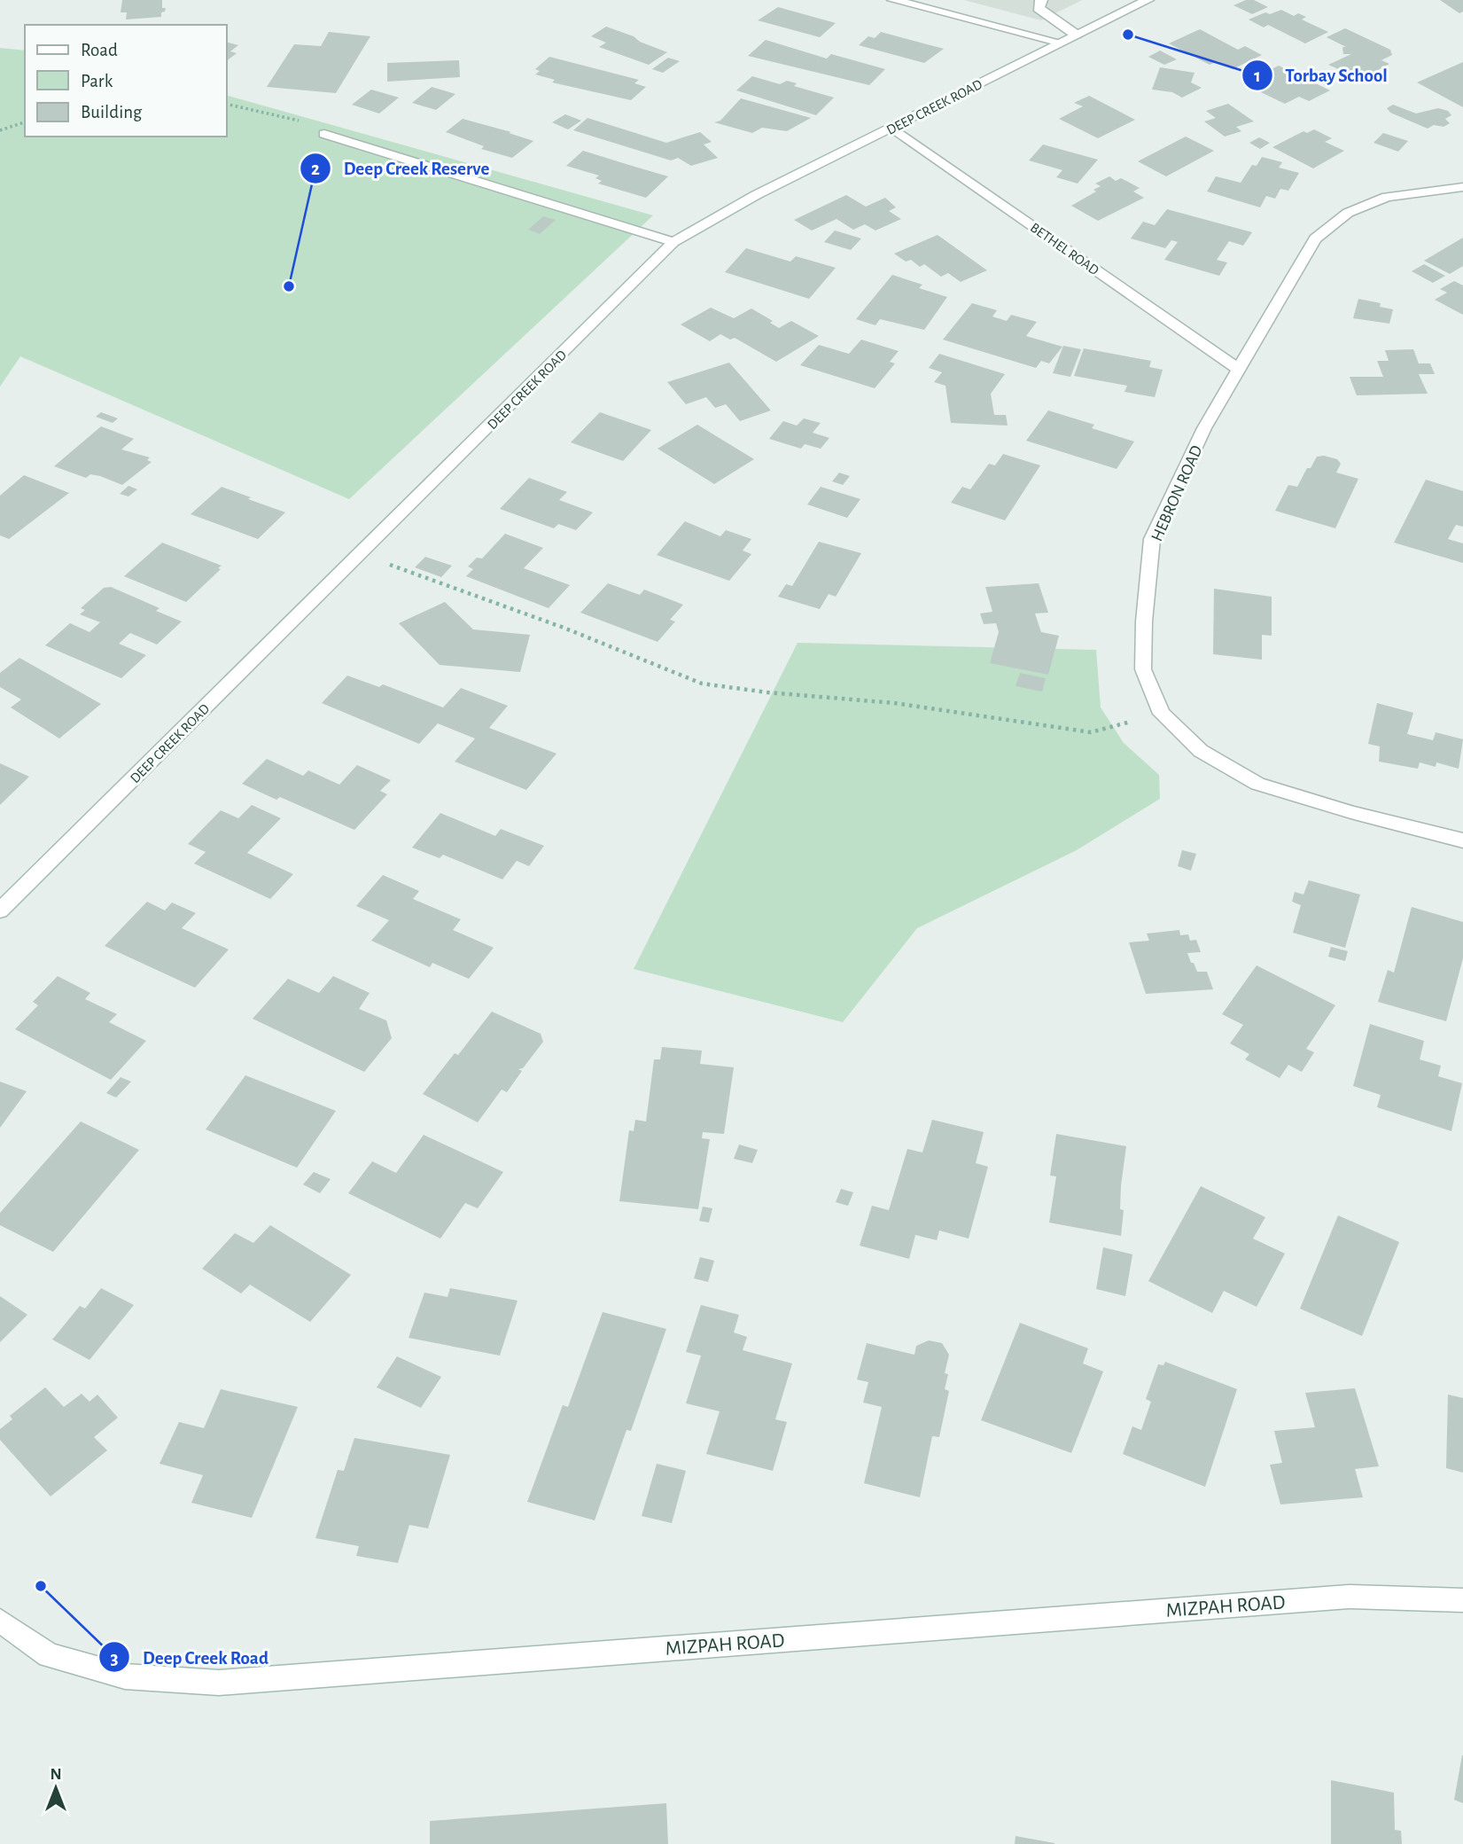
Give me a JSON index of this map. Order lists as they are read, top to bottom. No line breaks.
{"streets":{"street":["DEEP CREEK ROAD","BETHEL ROAD","HEBRON ROAD","MIZPAH ROAD"]},"crossings":[["DEEP CREEK ROAD","BETHEL ROAD"],["BETHEL ROAD","HEBRON ROAD"]],"places":["Torbay School","Deep Creek Reserve","Deep Creek Road"],"legend":["Road","Park","Building"],"north":"top"}
